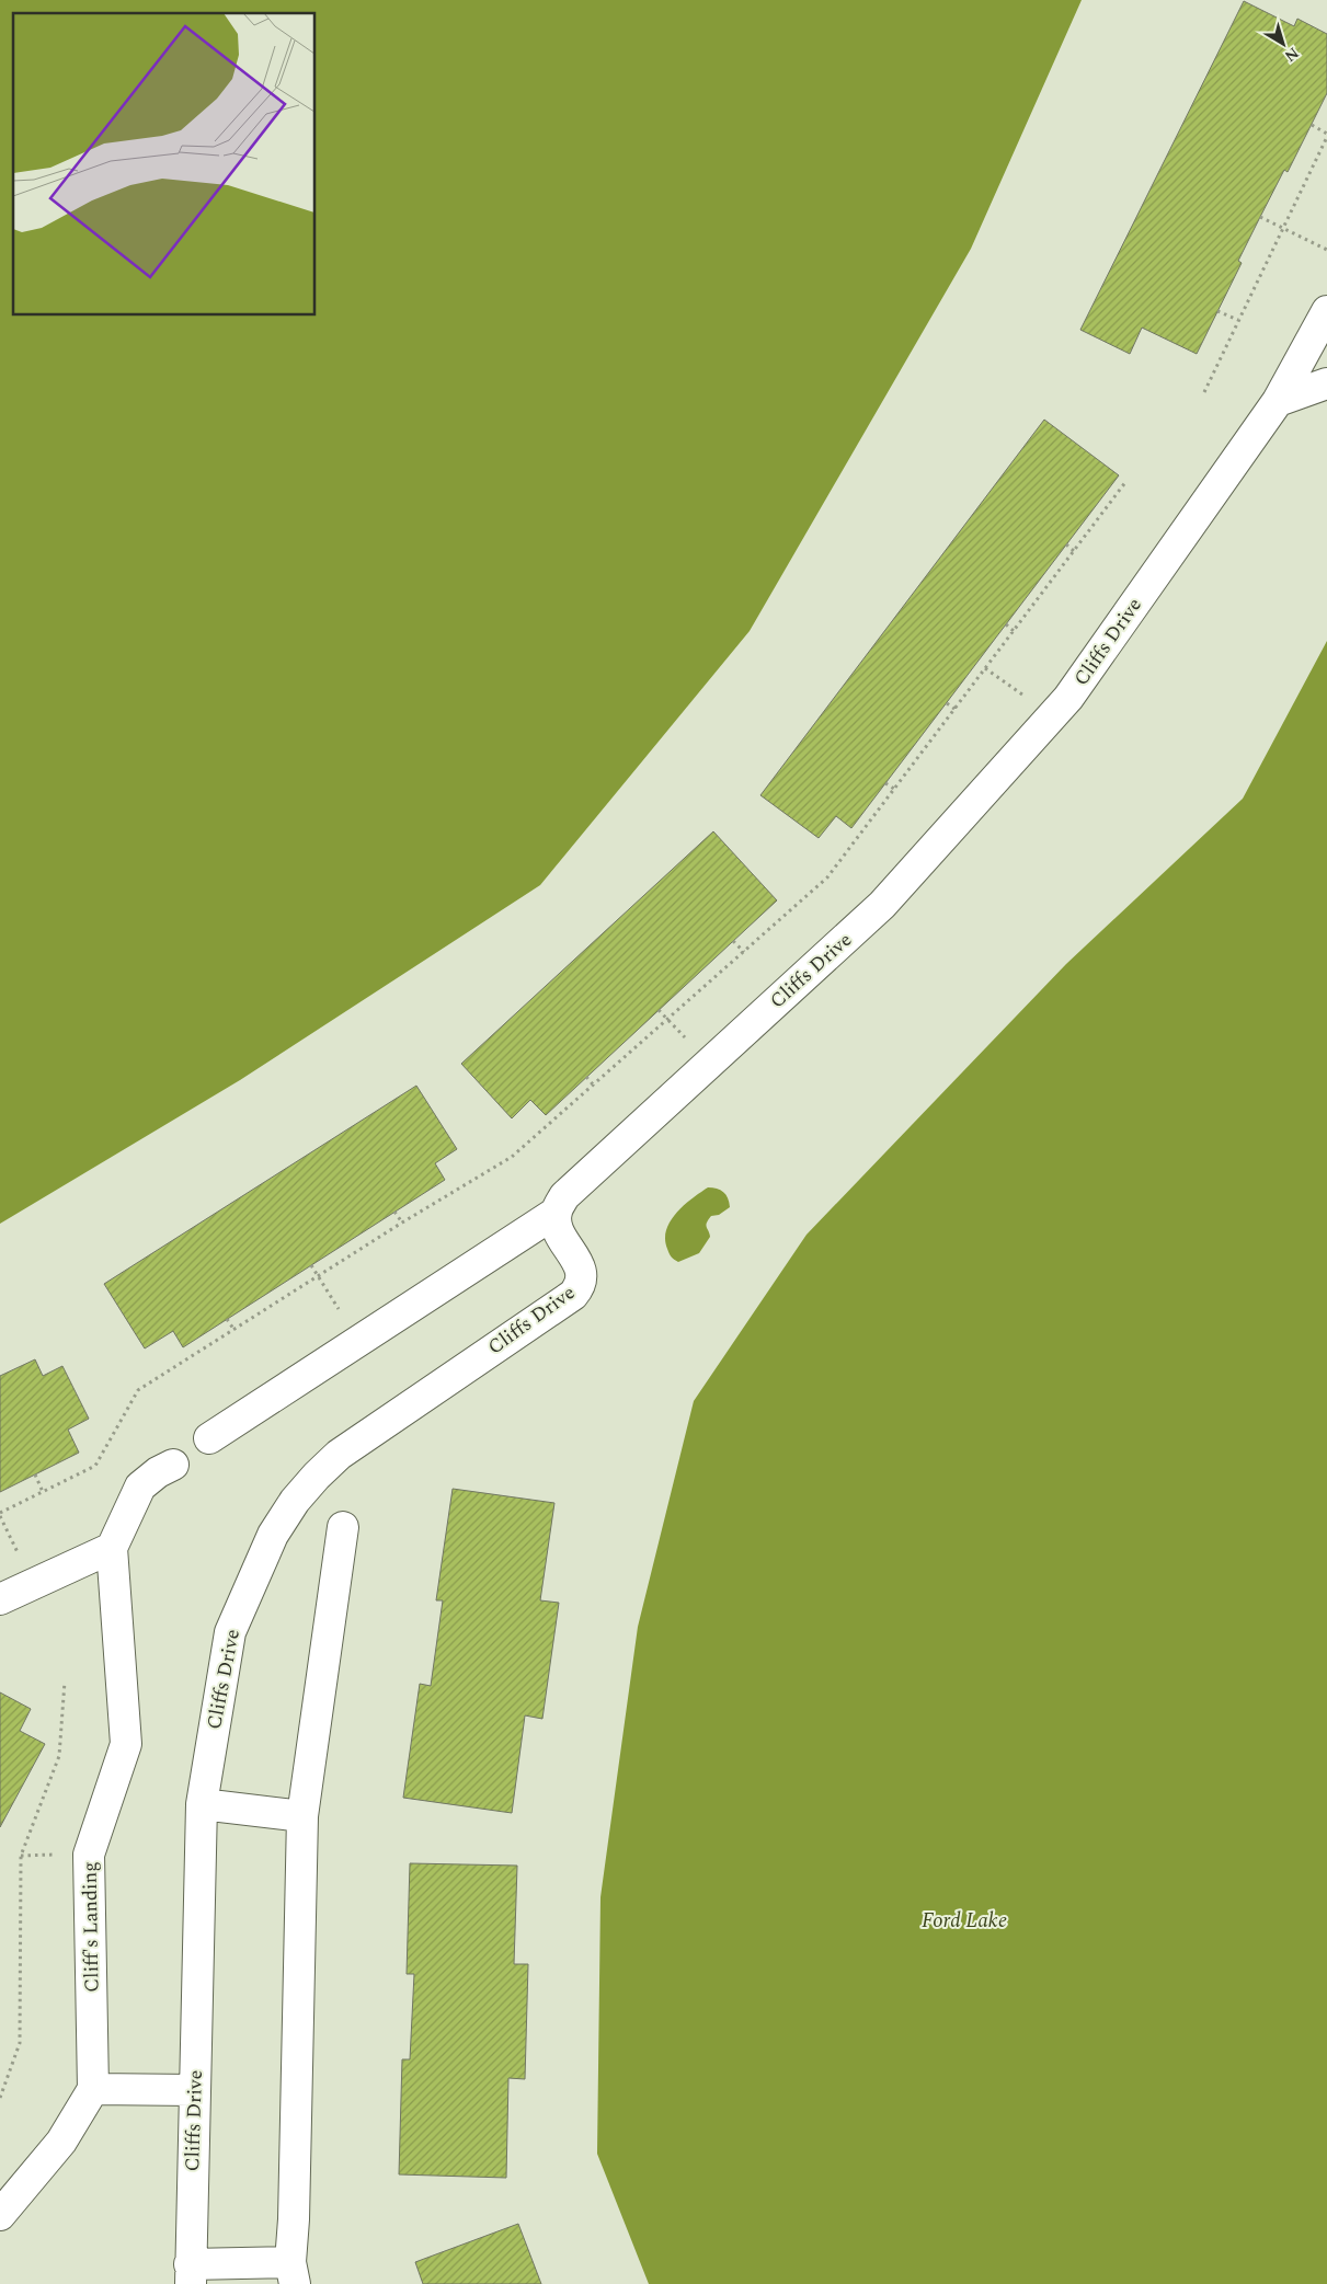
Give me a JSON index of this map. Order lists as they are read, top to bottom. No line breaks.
{"streets":{"street":["Cliffs Drive","Cliff's Landing"]},"water":["Ford Lake"],"north":"bottom right"}
